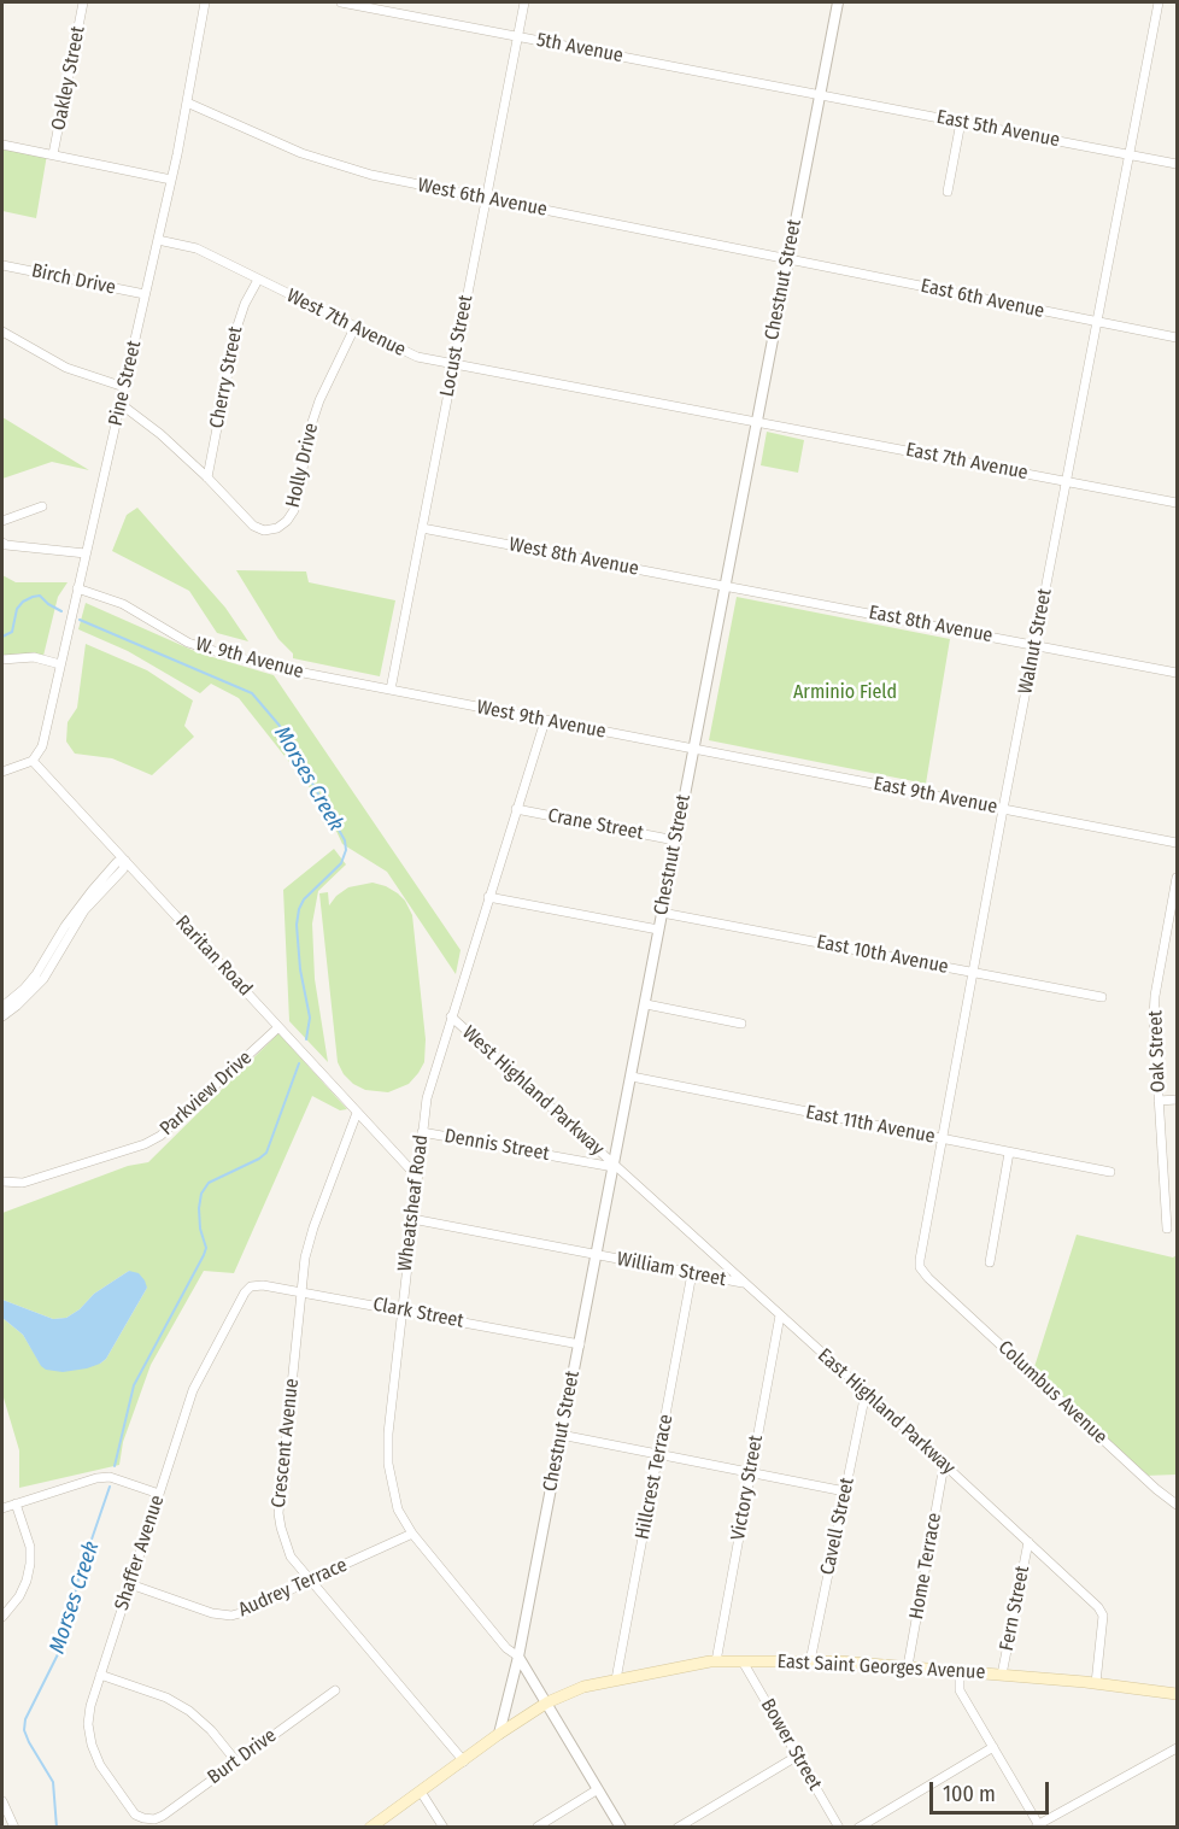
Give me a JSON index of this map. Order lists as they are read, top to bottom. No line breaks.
{"streets":{"main road":["East Saint Georges Avenue"],"street":["5th Avenue","Oakley Street","East 5th Avenue","West 6th Avenue","Birch Drive","Chestnut Street","East 6th Avenue","West 7th Avenue","Locust Street","Cherry Street","Pine Street","East 7th Avenue","Holly Drive","West 8th Avenue","East 8th Avenue","Walnut Street","W. 9th Avenue","West 9th Avenue","East 9th Avenue","Crane Street","East 10th Avenue","Raritan Road","Oak Street","West Highland Parkway","Parkview Drive","East 11th Avenue","Dennis Street","Wheatsheaf Road","William Street","Clark Street","Columbus Avenue","East Highland Parkway","Crescent Avenue","Hillcrest Terrace","Victory Street","Cavell Street","Shaffer Avenue","Home Terrace","Audrey Terrace","Fern Street","Bower Street","Burt Drive"]},"crossings":[["5th Avenue","East 5th Avenue"],["5th Avenue","Chestnut Street"],["5th Avenue","Locust Street"],["East 5th Avenue","Chestnut Street"],["East 5th Avenue","Walnut Street"],["West 6th Avenue","Chestnut Street"],["West 6th Avenue","East 6th Avenue"],["West 6th Avenue","Locust Street"],["West 6th Avenue","Pine Street"],["Birch Drive","Pine Street"],["Chestnut Street","East 6th Avenue"],["Chestnut Street","West 7th Avenue"],["Chestnut Street","East 7th Avenue"],["Chestnut Street","West 8th Avenue"],["Chestnut Street","East 8th Avenue"],["Chestnut Street","West 9th Avenue"],["Chestnut Street","East 9th Avenue"],["Chestnut Street","Crane Street"],["Chestnut Street","East 10th Avenue"],["Chestnut Street","West Highland Parkway"],["Chestnut Street","East 11th Avenue"],["Chestnut Street","Dennis Street"],["Chestnut Street","Wheatsheaf Road"],["Chestnut Street","William Street"],["Chestnut Street","Clark Street"],["Chestnut Street","East Highland Parkway"],["Chestnut Street","East Saint Georges Avenue"],["East 6th Avenue","Walnut Street"],["West 7th Avenue","Locust Street"],["West 7th Avenue","Cherry Street"],["West 7th Avenue","Pine Street"],["West 7th Avenue","East 7th Avenue"],["West 7th Avenue","Holly Drive"],["Locust Street","West 8th Avenue"],["Locust Street","W. 9th Avenue"],["Locust Street","West 9th Avenue"],["Cherry Street","Holly Drive"],["Pine Street","Holly Drive"],["Pine Street","W. 9th Avenue"],["Pine Street","Raritan Road"],["East 7th Avenue","Walnut Street"],["West 8th Avenue","East 8th Avenue"],["East 8th Avenue","Walnut Street"],["Walnut Street","East 9th Avenue"],["Walnut Street","East 10th Avenue"],["Walnut Street","East 11th Avenue"],["Walnut Street","Columbus Avenue"],["W. 9th Avenue","West 9th Avenue"],["West 9th Avenue","East 9th Avenue"],["West 9th Avenue","Wheatsheaf Road"],["Crane Street","Wheatsheaf Road"],["Raritan Road","Parkview Drive"],["Raritan Road","Wheatsheaf Road"],["Raritan Road","Crescent Avenue"],["West Highland Parkway","Dennis Street"],["West Highland Parkway","Wheatsheaf Road"],["West Highland Parkway","East Highland Parkway"],["Dennis Street","Wheatsheaf Road"],["Dennis Street","East Highland Parkway"],["Wheatsheaf Road","William Street"],["Wheatsheaf Road","Clark Street"],["Wheatsheaf Road","Audrey Terrace"],["William Street","East Highland Parkway"],["William Street","Hillcrest Terrace"],["Clark Street","Crescent Avenue"],["Clark Street","Shaffer Avenue"],["East Highland Parkway","Victory Street"],["East Highland Parkway","Cavell Street"],["East Highland Parkway","Home Terrace"],["East Highland Parkway","Fern Street"],["East Highland Parkway","East Saint Georges Avenue"],["Crescent Avenue","Audrey Terrace"],["Crescent Avenue","East Saint Georges Avenue"],["Hillcrest Terrace","East Saint Georges Avenue"],["Victory Street","East Saint Georges Avenue"],["Cavell Street","East Saint Georges Avenue"],["Shaffer Avenue","Audrey Terrace"],["Shaffer Avenue","Burt Drive"],["Home Terrace","East Saint Georges Avenue"],["Fern Street","East Saint Georges Avenue"],["East Saint Georges Avenue","Bower Street"]],"water":["Morses Creek"],"parks":["Arminio Field"],"scale_bar":"100 m"}
